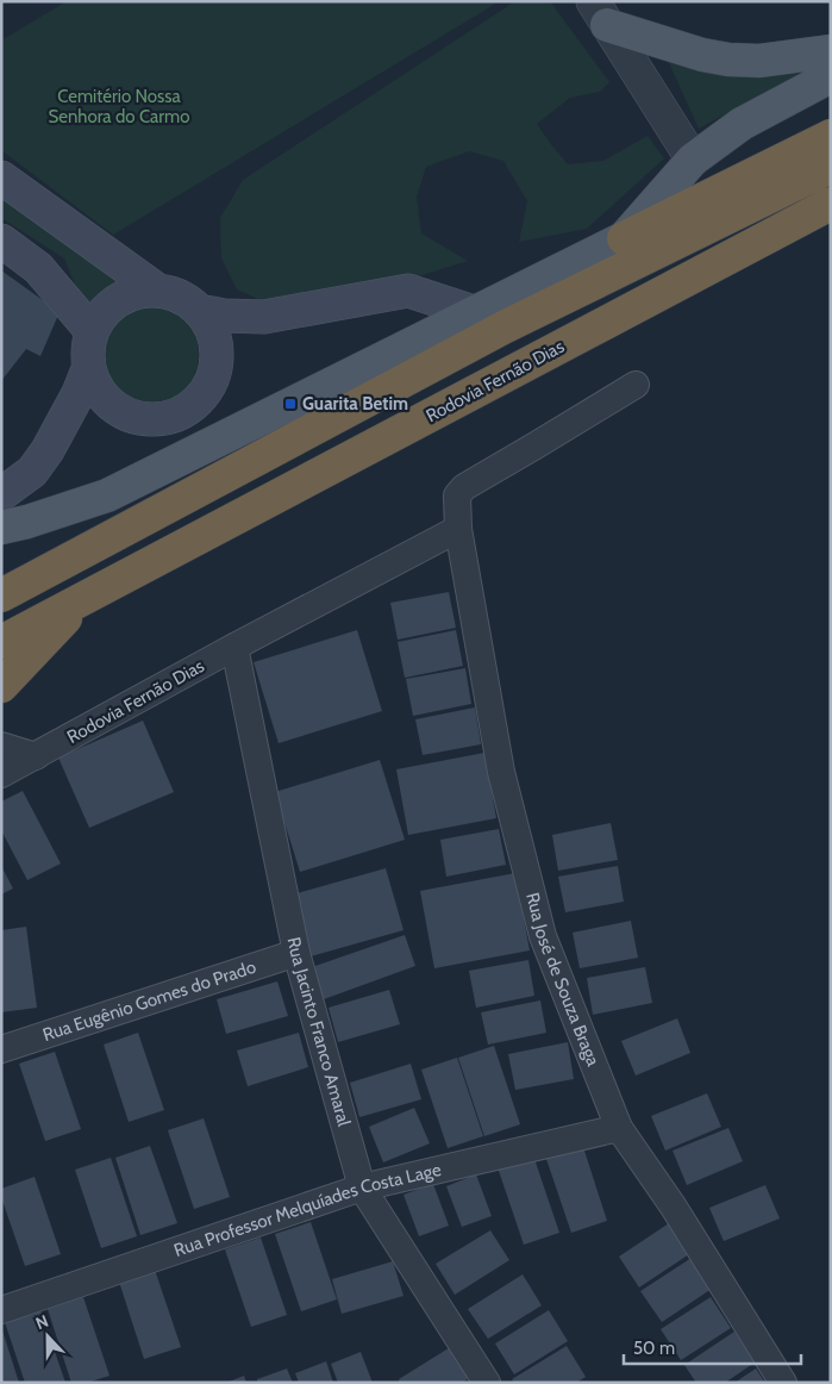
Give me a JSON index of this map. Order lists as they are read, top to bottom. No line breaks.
{"streets":{"highway":["Rodovia Fernão Dias"],"street":["Rua José de Souza Braga","Rua Eugênio Gomes do Prado","Rua Jacinto Franco Amaral","Rua Professor Melquíades Costa Lage"]},"crossings":[["Rodovia Fernão Dias","Rua José de Souza Braga"],["Rodovia Fernão Dias","Rua Jacinto Franco Amaral"],["Rua José de Souza Braga","Rua Professor Melquíades Costa Lage"],["Rua Eugênio Gomes do Prado","Rua Jacinto Franco Amaral"],["Rua Jacinto Franco Amaral","Rua Professor Melquíades Costa Lage"]],"parks":["Cemitério Nossa Senhora do Carmo"],"places":{"transit":["Guarita Betim"]},"scale_bar":"50 m","north":"top"}
